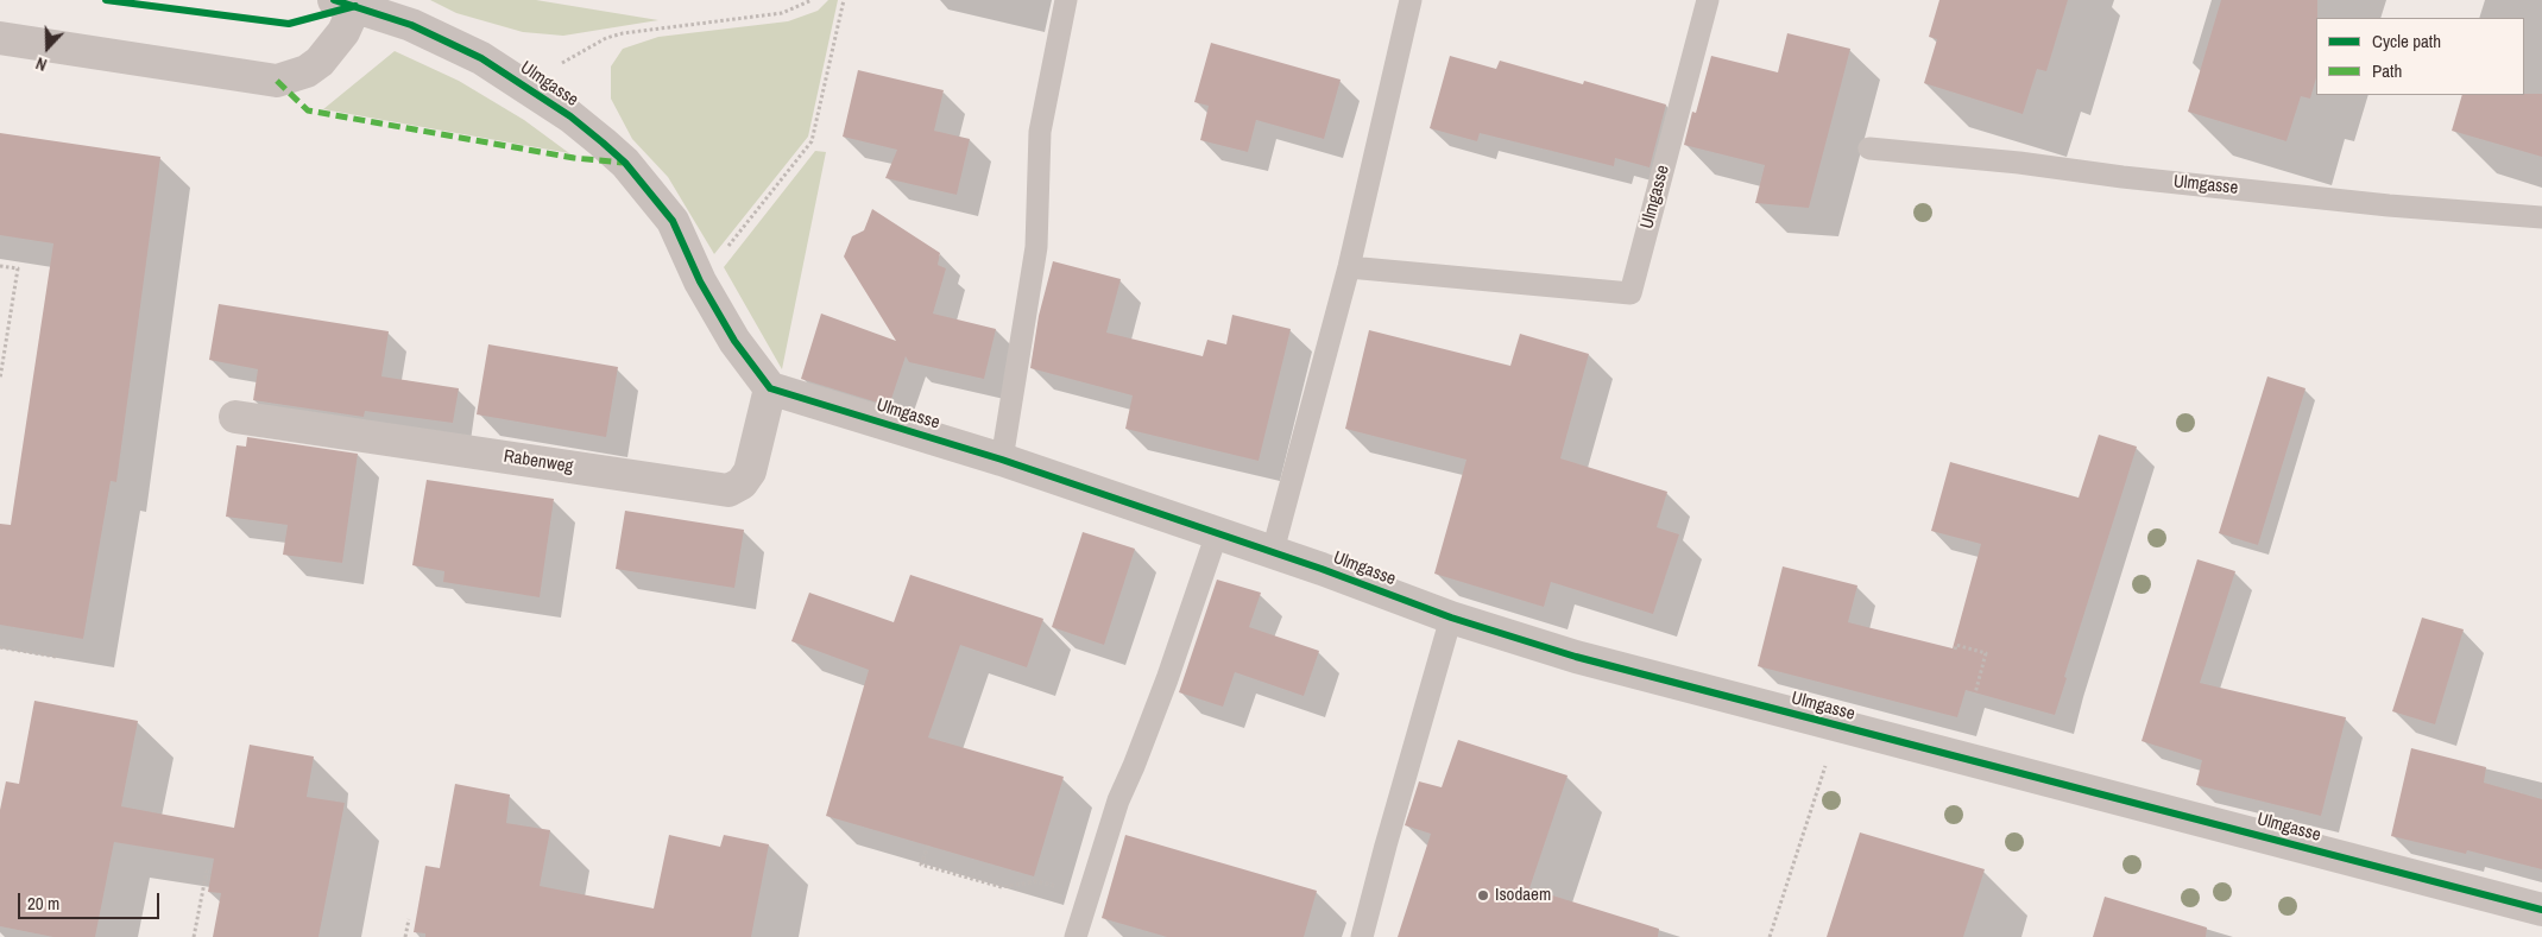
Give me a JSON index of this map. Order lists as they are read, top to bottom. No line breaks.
{"streets":{"street":["Ulmgasse","Rabenweg"]},"crossings":[["Ulmgasse","Rabenweg"]],"places":["Isodaem"],"legend":["Cycle path","Path"],"scale_bar":"20 m","north":"bottom"}
